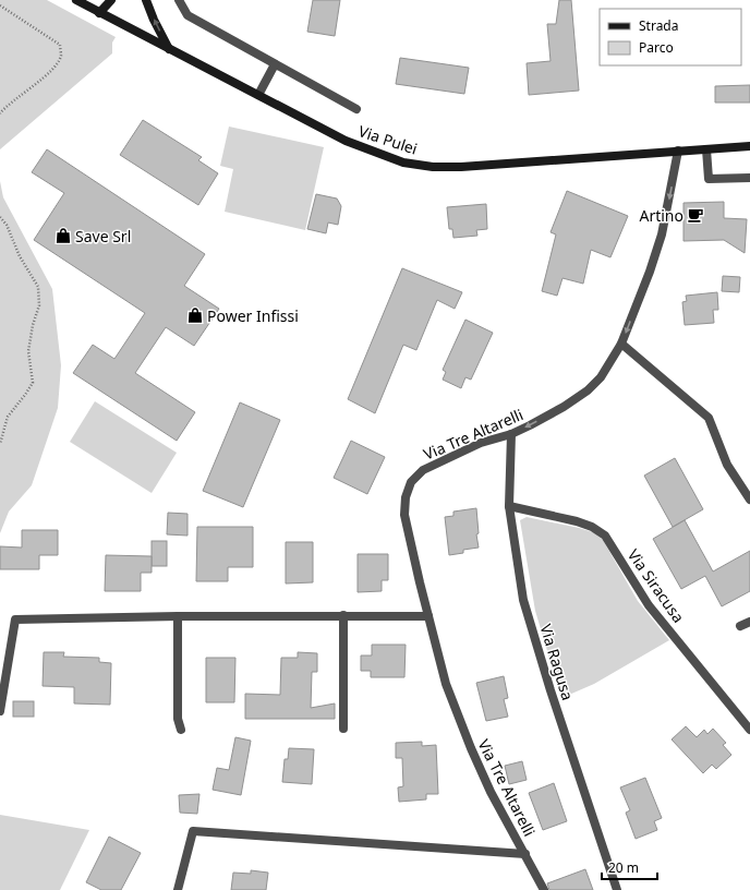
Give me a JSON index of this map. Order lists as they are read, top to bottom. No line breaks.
{"streets":{"main road":["Via Pulei"],"street":["Via Tre Altarelli","Via Siracusa","Via Ragusa"]},"crossings":[["Via Pulei","Via Tre Altarelli"],["Via Tre Altarelli","Via Ragusa"],["Via Siracusa","Via Ragusa"]],"one_way":["Via Tre Altarelli"],"places":{"cafe":["Artino"],"shop":["Save Srl","Power Infissi"]},"legend":["Strada","Parco"],"scale_bar":"20 m"}
